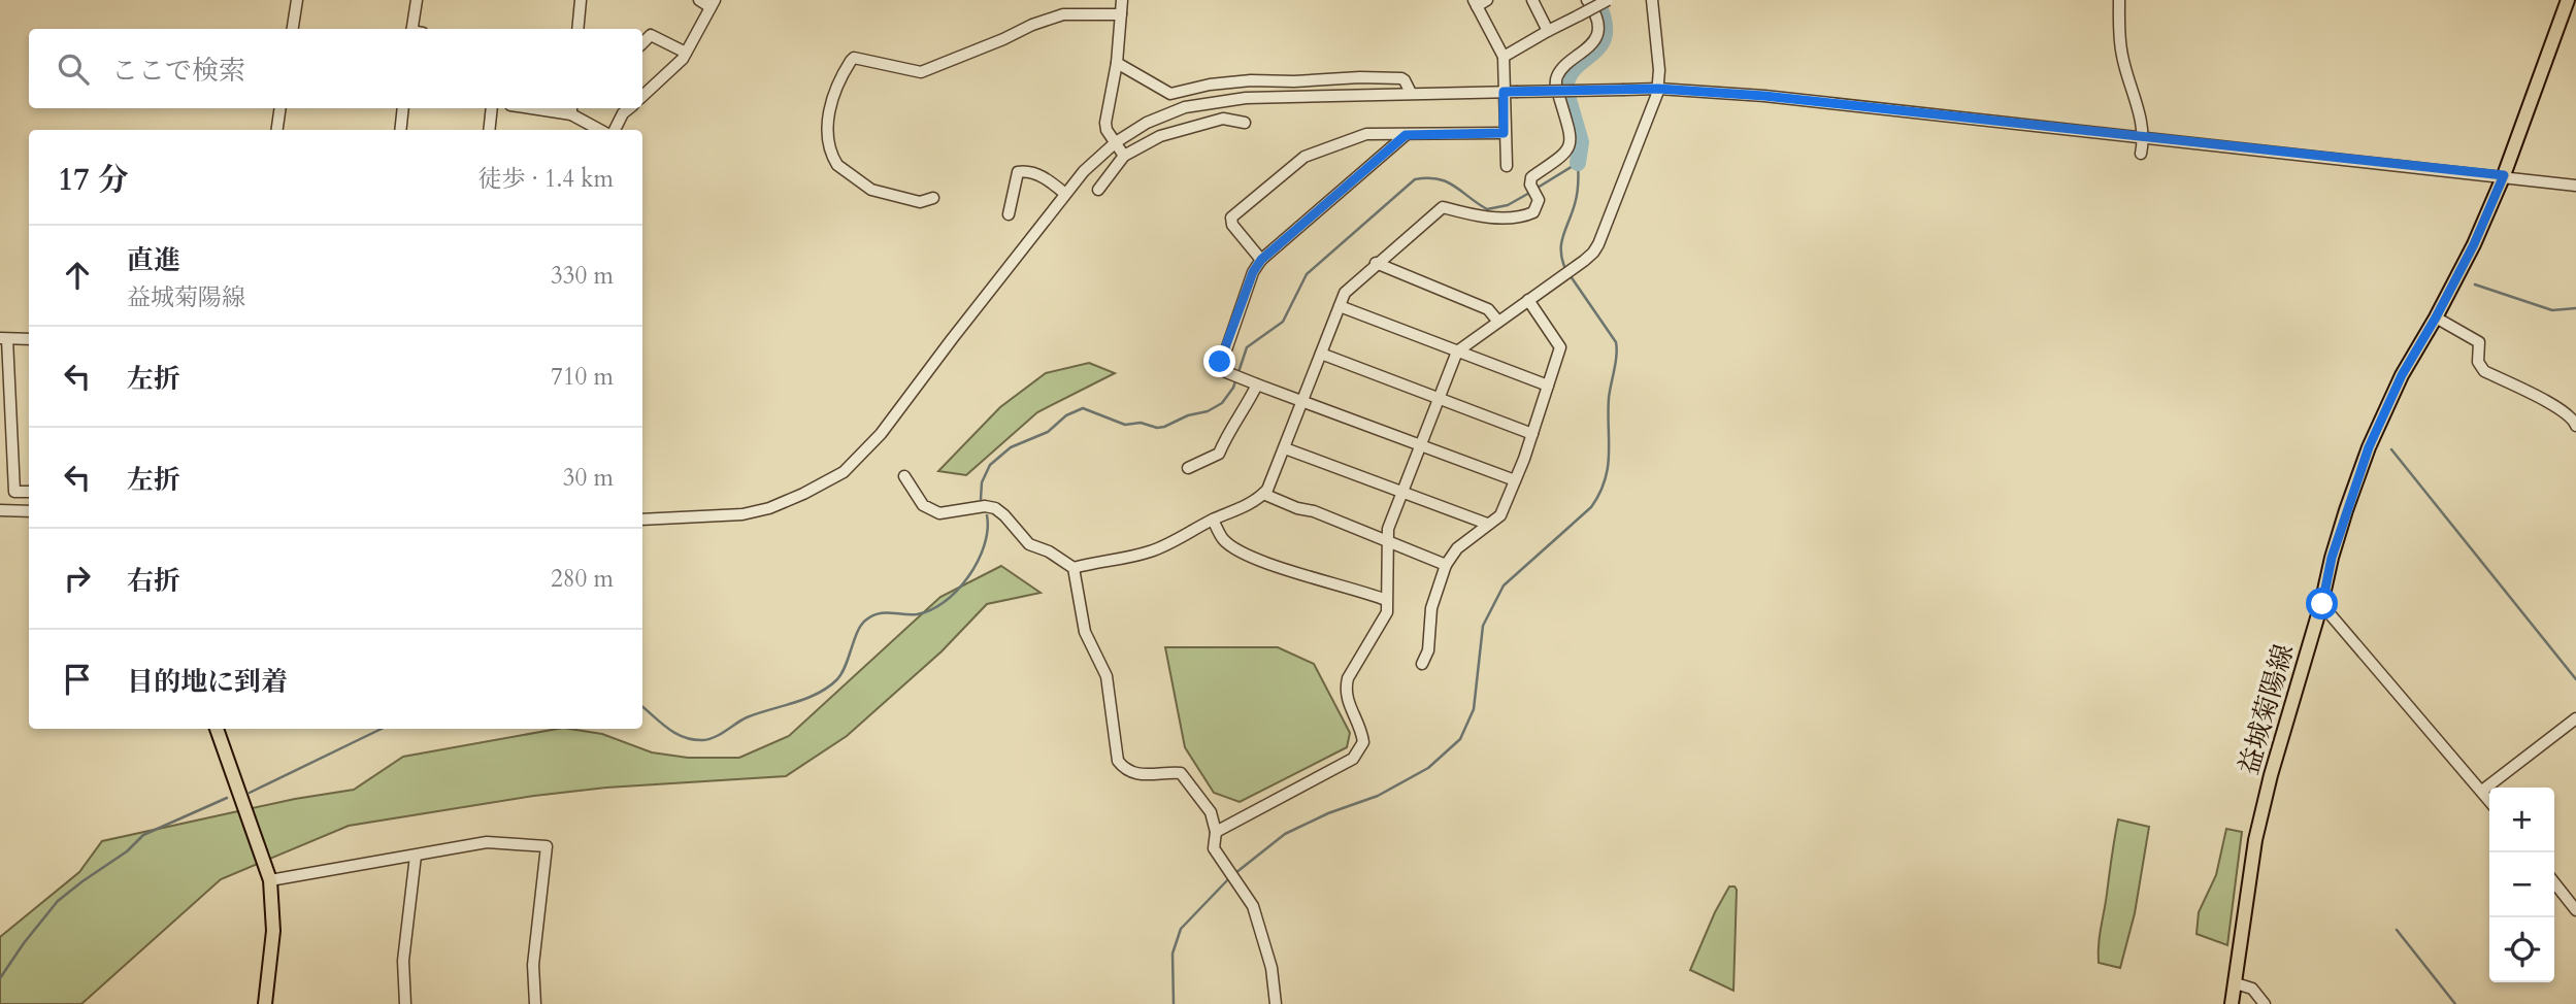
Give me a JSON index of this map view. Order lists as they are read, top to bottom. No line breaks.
{"streets":{"main road":["益城菊陽線"]},"page":{"search":"ここで検索","heading":["17 分","徒歩 · 1.4 km"],"list":[["直進","益城菊陽線","330 m"],["左折","710 m"],["左折","30 m"],["右折","280 m"],"目的地に到着"],"map_buttons":["+","−"]}}
